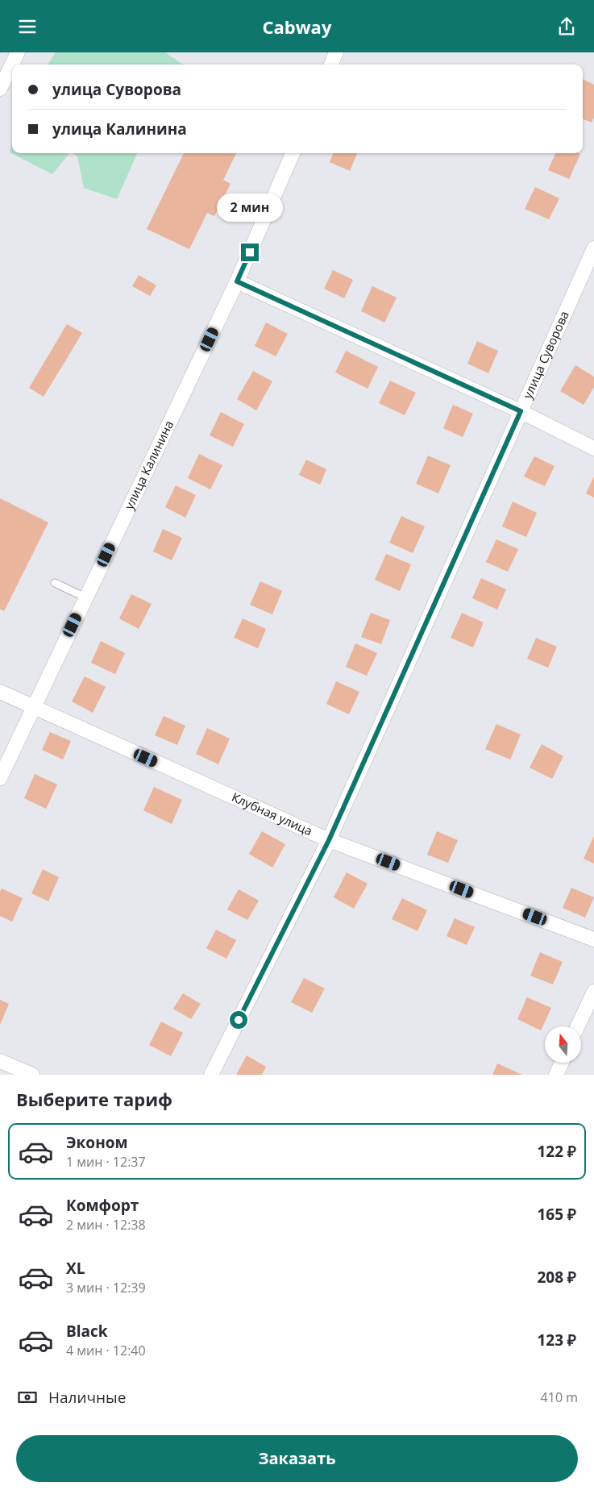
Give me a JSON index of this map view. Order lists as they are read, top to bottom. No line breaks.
{"streets":{"street":["улица Суворова","улица Калинина","Клубная улица"]},"crossings":[["улица Суворова","Клубная улица"],["улица Калинина","Клубная улица"]],"north":"top","page":{"header":"Cabway","banner":["улица Суворова","улица Калинина"],"bubble":"2 мин","heading":"Выберите тариф","list":[{"name":"Эконом","note":"1 мин · 12:37","value":"122 ₽"},{"name":"Комфорт","note":"2 мин · 12:38","value":"165 ₽"},{"name":"XL","note":"3 мин · 12:39","value":"208 ₽"},{"name":"Black","note":"4 мин · 12:40","value":"123 ₽"}],"pay":["Наличные","410 m"],"buttons":"Заказать"}}
